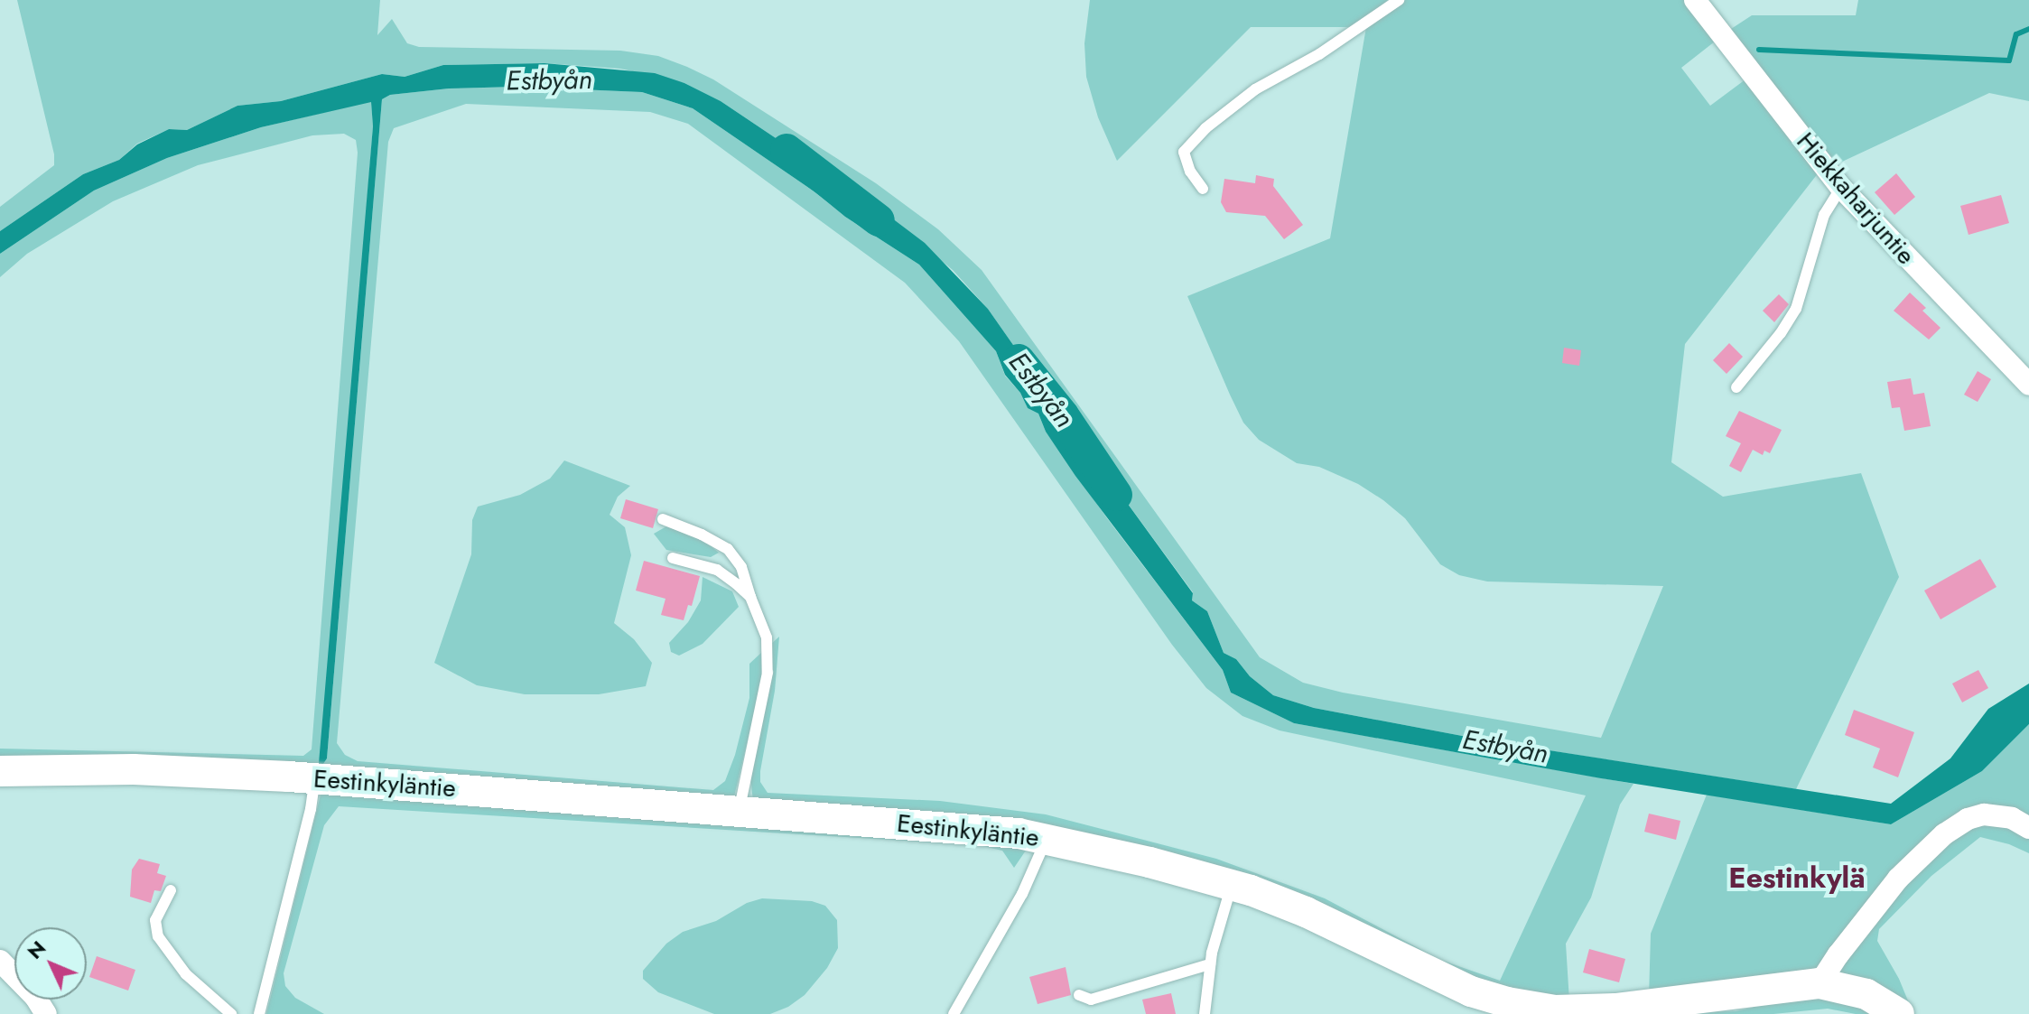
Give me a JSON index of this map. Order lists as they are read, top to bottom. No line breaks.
{"streets":{"street":["Hiekkaharjuntie","Eestinkyläntie"]},"districts":["Eestinkylä"],"water":["Estbyån"],"north":"top left"}
